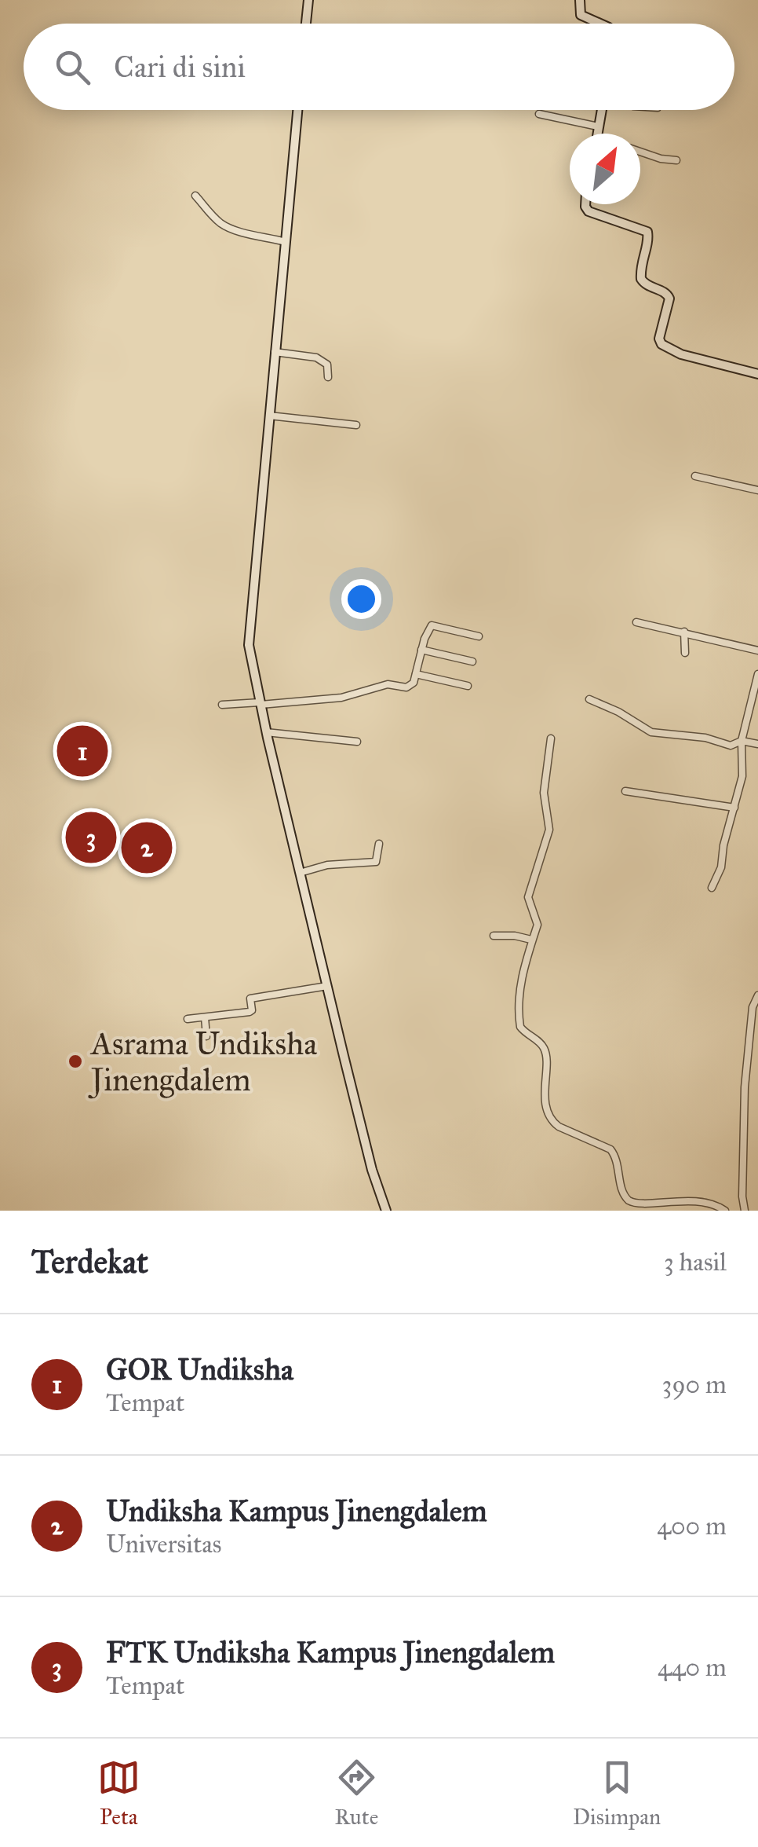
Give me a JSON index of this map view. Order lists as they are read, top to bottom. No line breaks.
{"places":["Asrama Undiksha Jinengdalem"],"north":"top right","page":{"search":"Cari di sini","pins":["1","3","2"],"heading":["Terdekat","3 hasil"],"list":[{"mark":"1","name":"GOR Undiksha","note":"Tempat","value":"390 m"},{"mark":"2","name":"Undiksha Kampus Jinengdalem","note":"Universitas","value":"400 m"},{"mark":"3","name":"FTK Undiksha Kampus Jinengdalem","note":"Tempat","value":"440 m"}],"nav":["Peta","Rute","Disimpan"]}}
